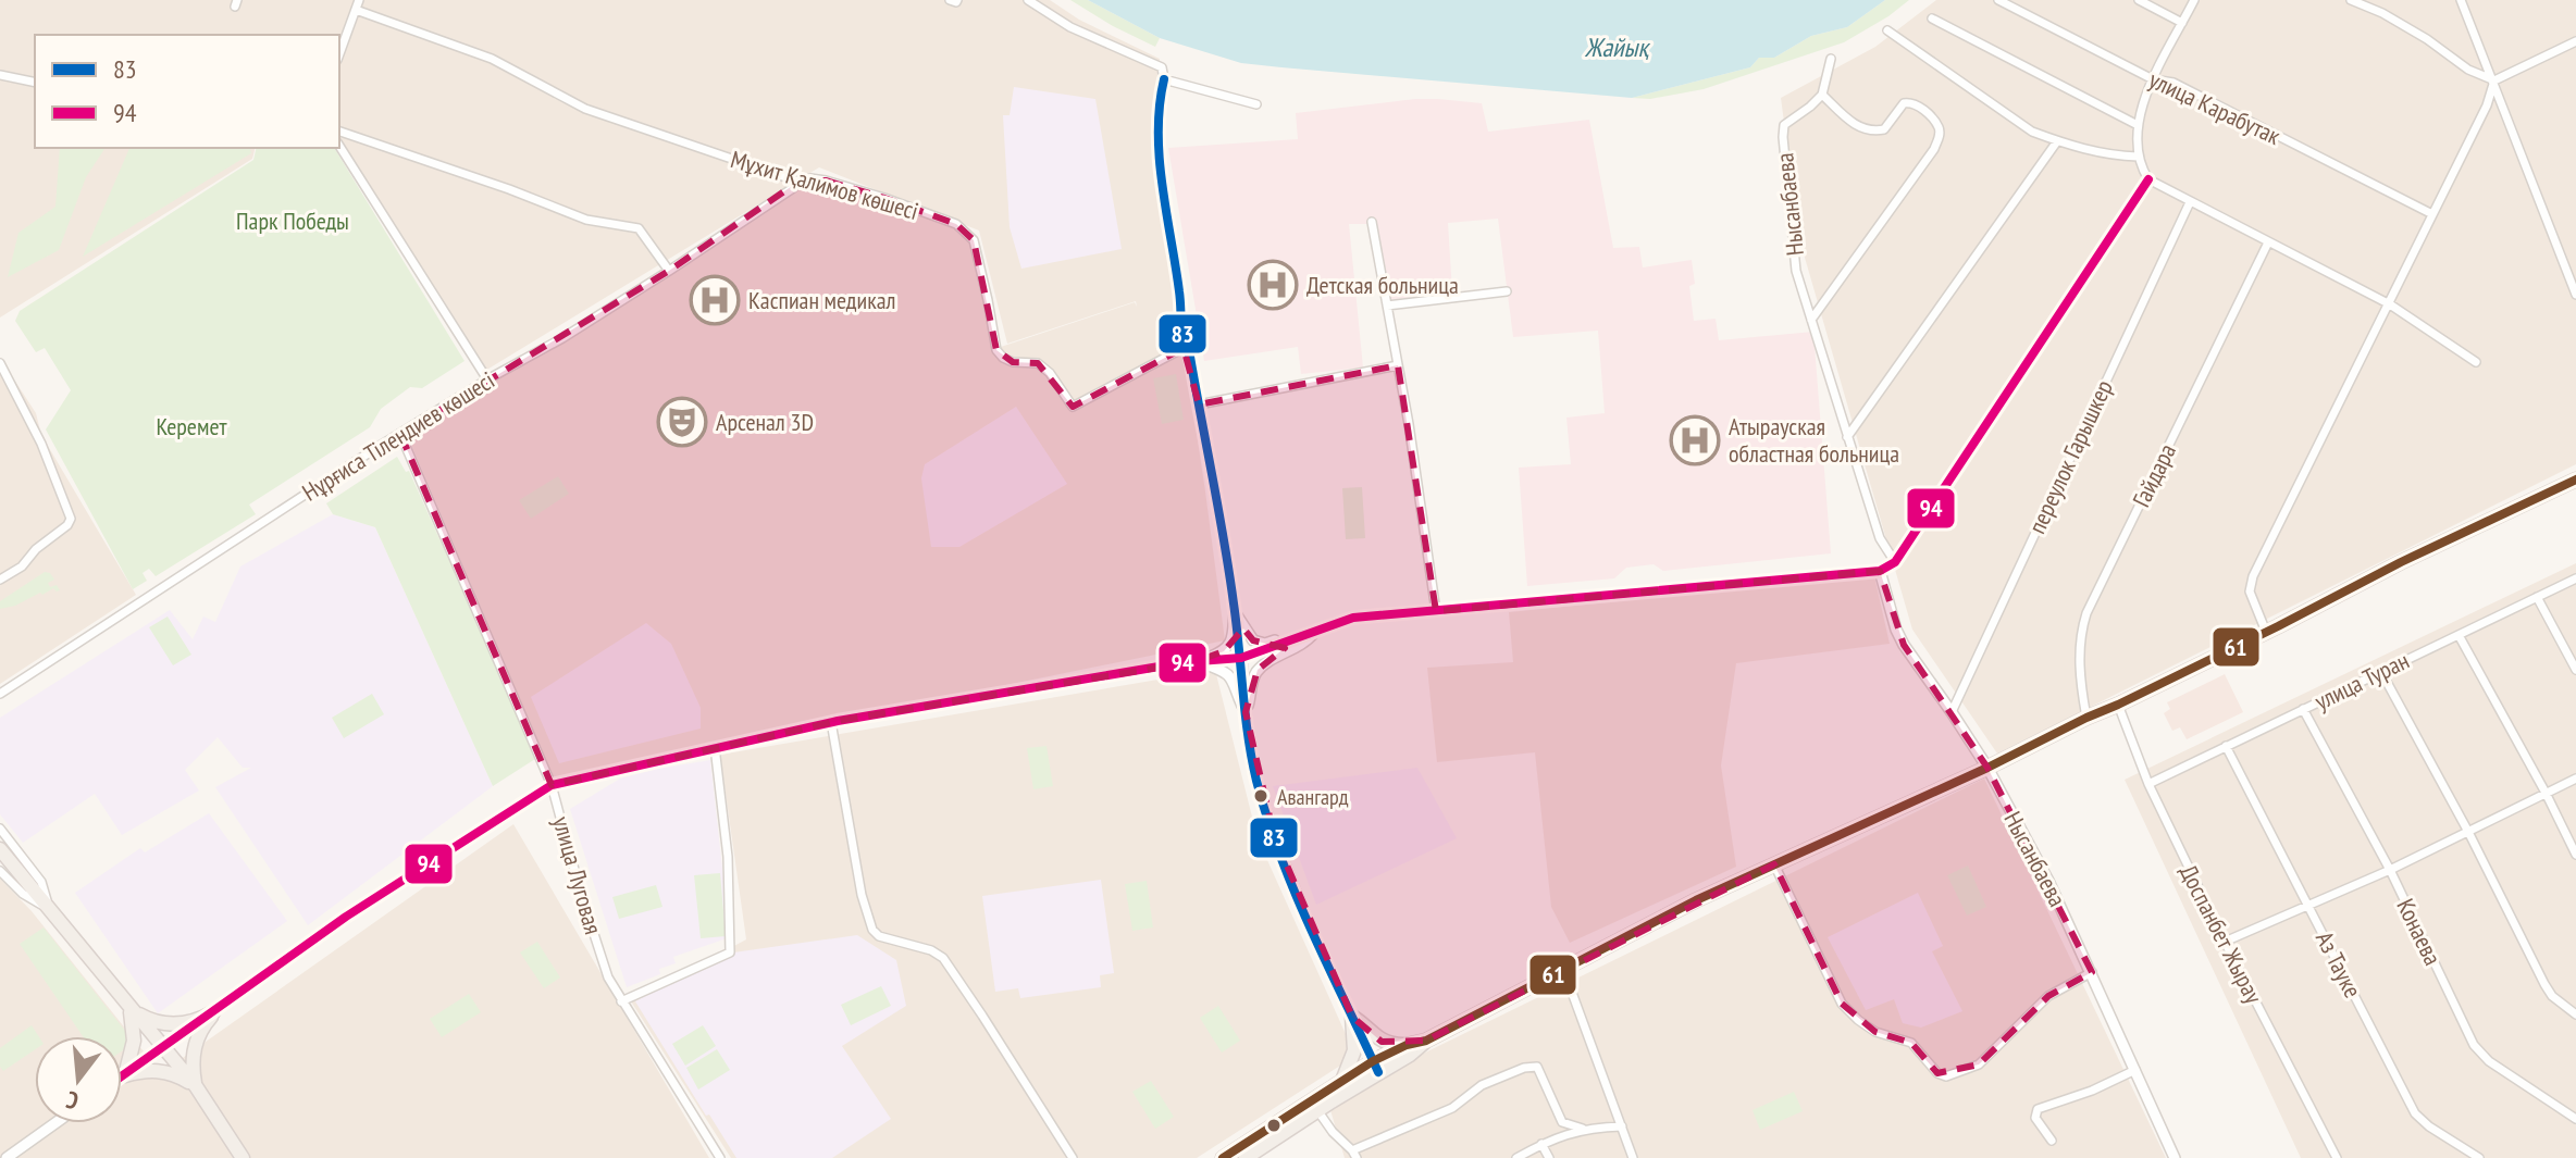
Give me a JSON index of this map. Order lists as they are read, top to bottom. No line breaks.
{"streets":{"street":["улица Карабутак","Мұхит Қалимов көшесі","Нысанбаева","Нұрғиса Тілендиев көшесі","переулок Гарышкер","Гайдара","улица Туран","улица Луговая","Конаева","Доспанбет Жырау","Аз Тауке"]},"crossings":[["Мұхит Қалимов көшесі","Нұрғиса Тілендиев көшесі"],["Нысанбаева","переулок Гарышкер"],["Нұрғиса Тілендиев көшесі","улица Луговая"],["улица Туран","Конаева"],["улица Туран","Доспанбет Жырау"],["улица Туран","Аз Тауке"]],"water":["Жайық"],"parks":["Парк Победы","Керемет"],"places":{"hospital":["Детская больница","Каспиан медикал","Атырауская областная больница"],"theatre":["Арсенал 3D"],"other":["Авангард"]},"lines":["transit line 83","transit line 94","transit line 61"],"legend":["83","94"],"north":"bottom"}
